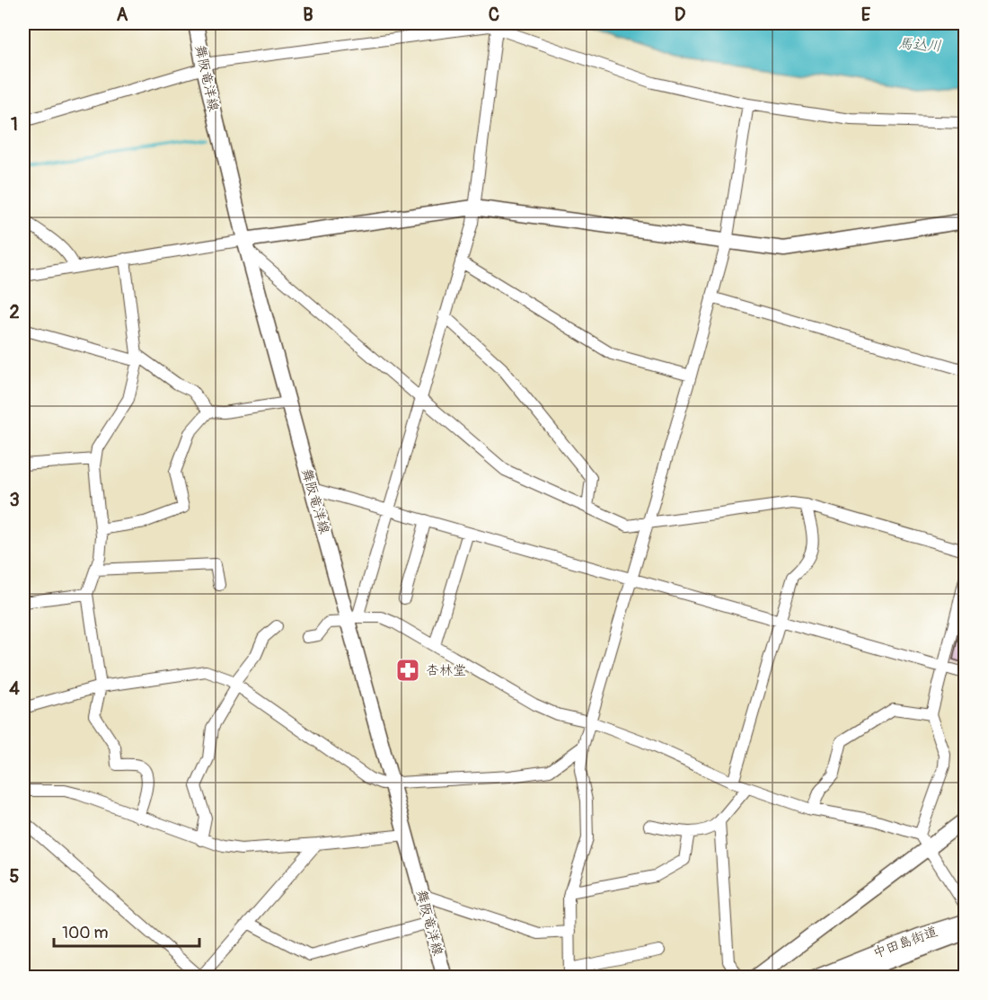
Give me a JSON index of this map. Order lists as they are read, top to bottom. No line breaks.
{"streets":{"street":["舞阪竜洋線","中田島街道"]},"water":["馬込川"],"places":{"pharmacy":["杏林堂"]},"scale_bar":"100 m","grid":{"columns":["A","B","C","D","E"],"rows":["1","2","3","4","5"]}}
